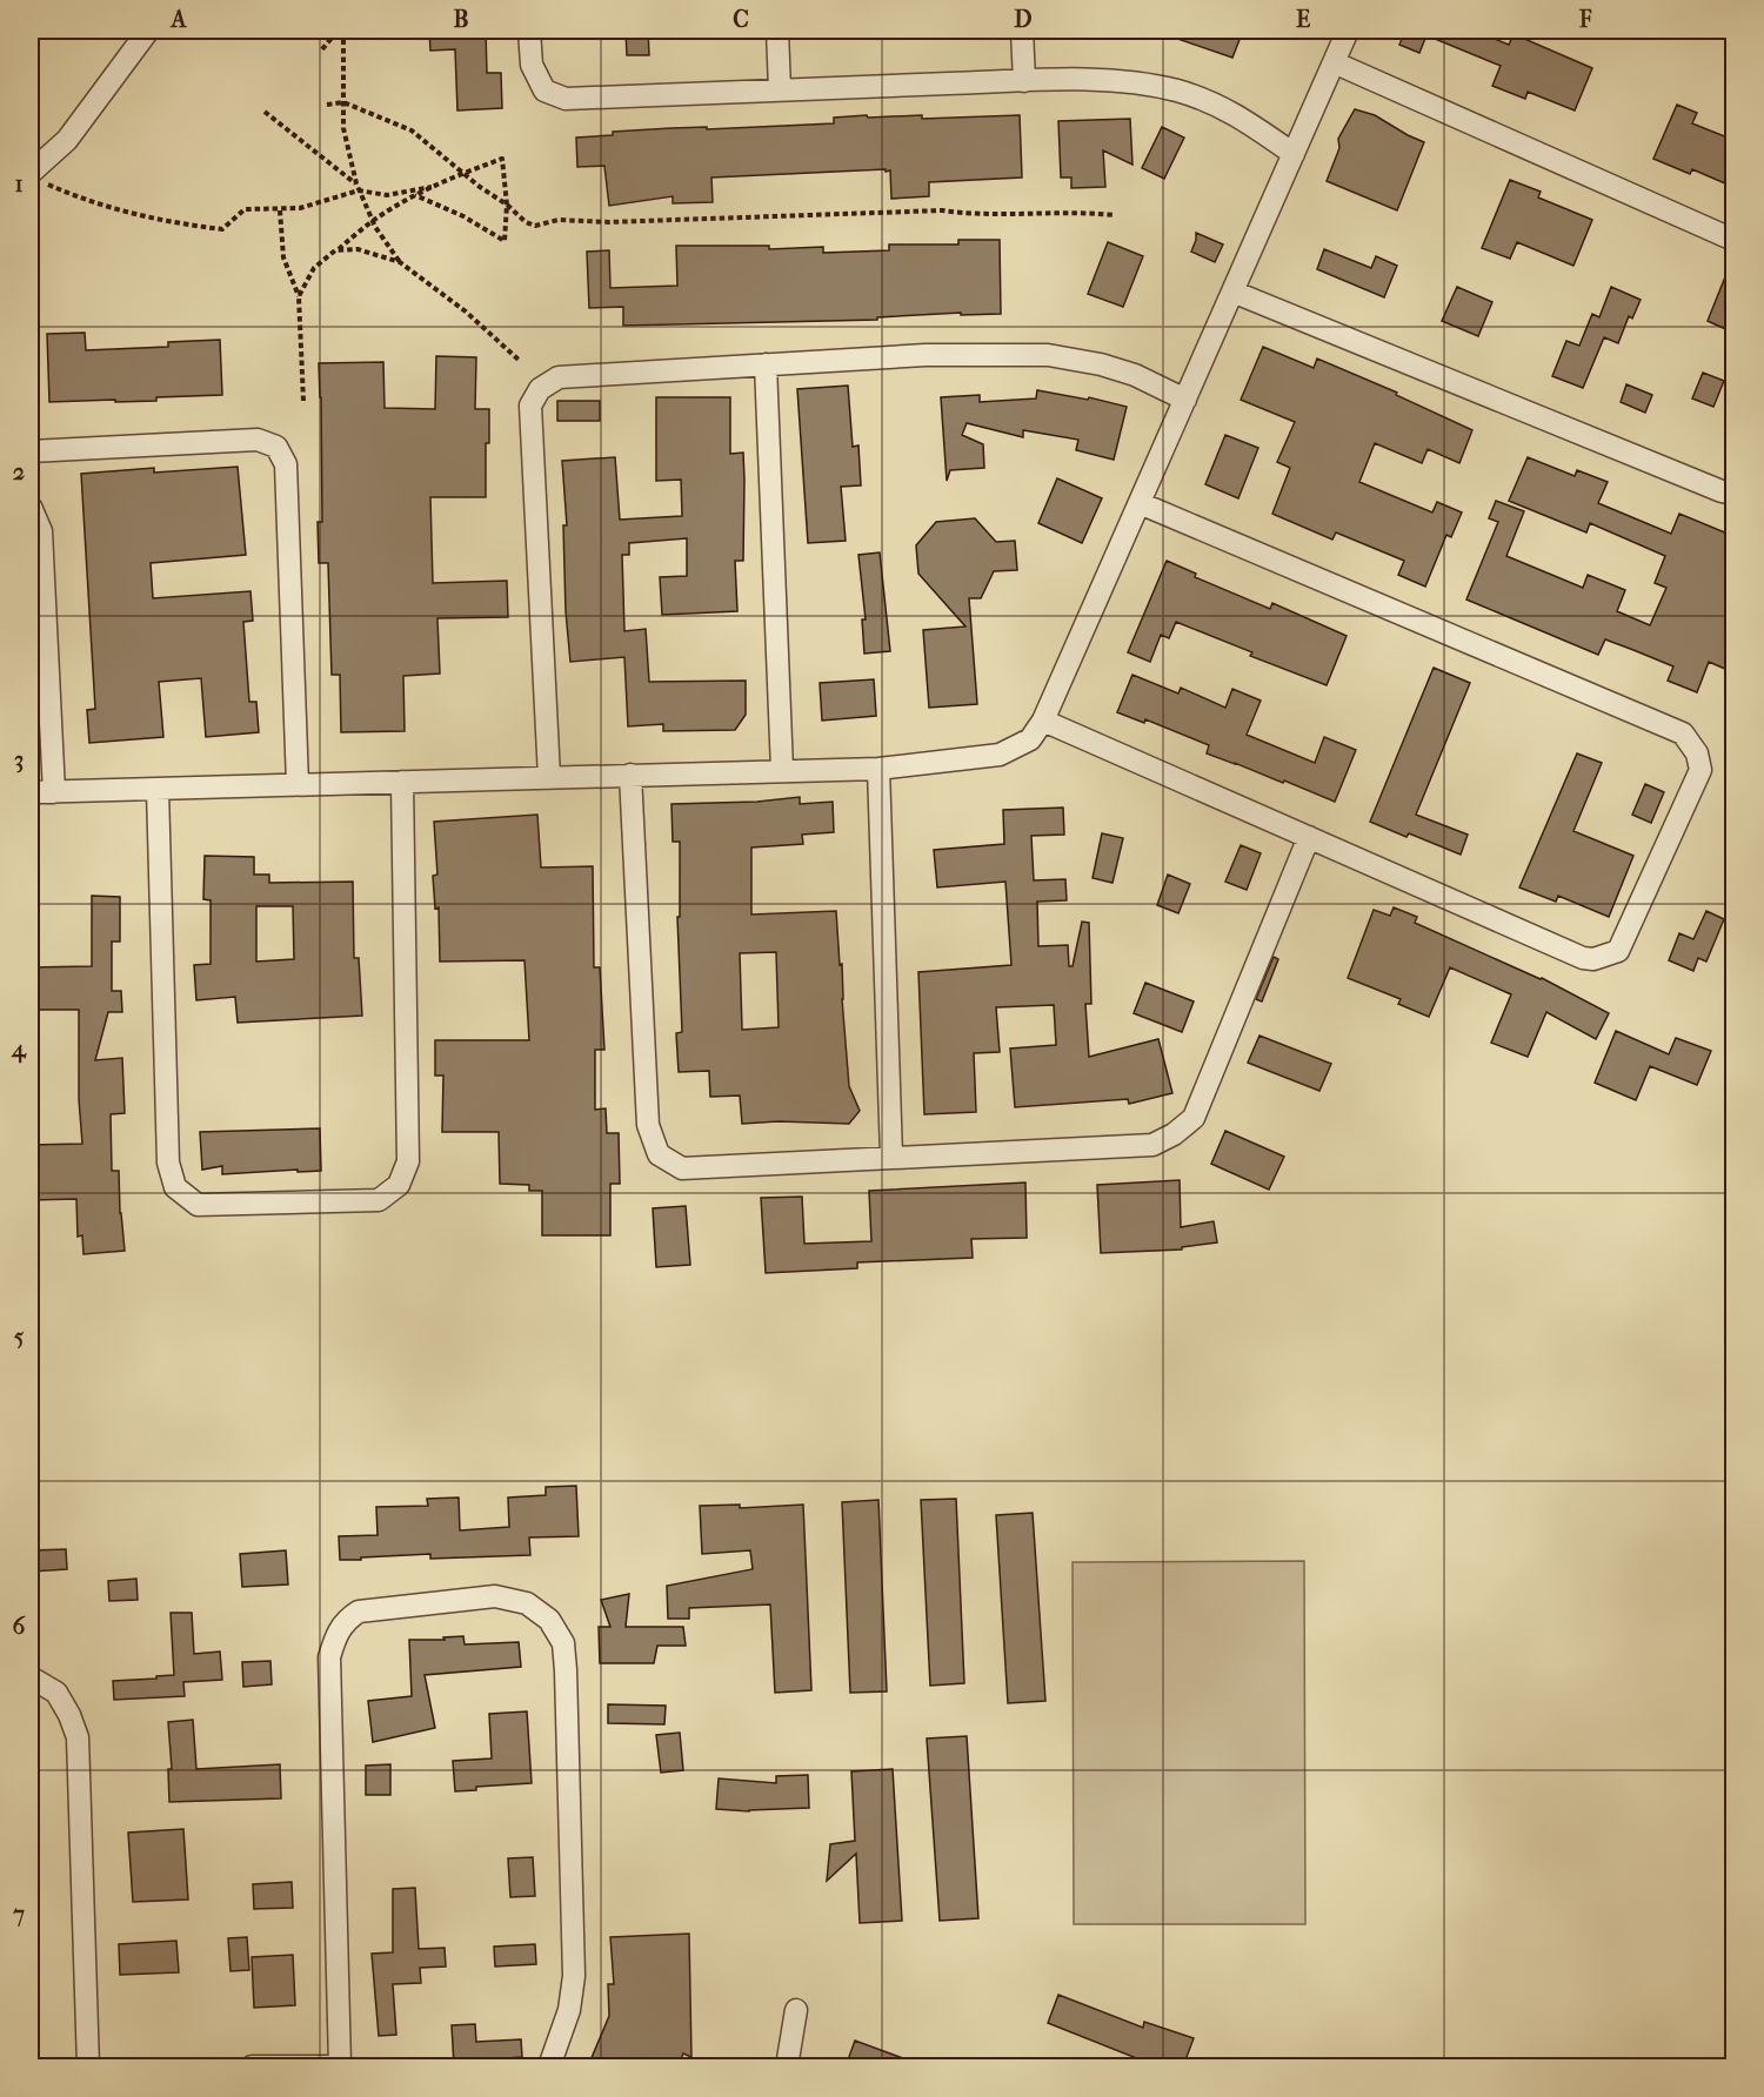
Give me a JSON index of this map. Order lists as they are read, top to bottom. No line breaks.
{"grid":{"columns":["A","B","C","D","E","F"],"rows":["1","2","3","4","5","6","7"]}}
